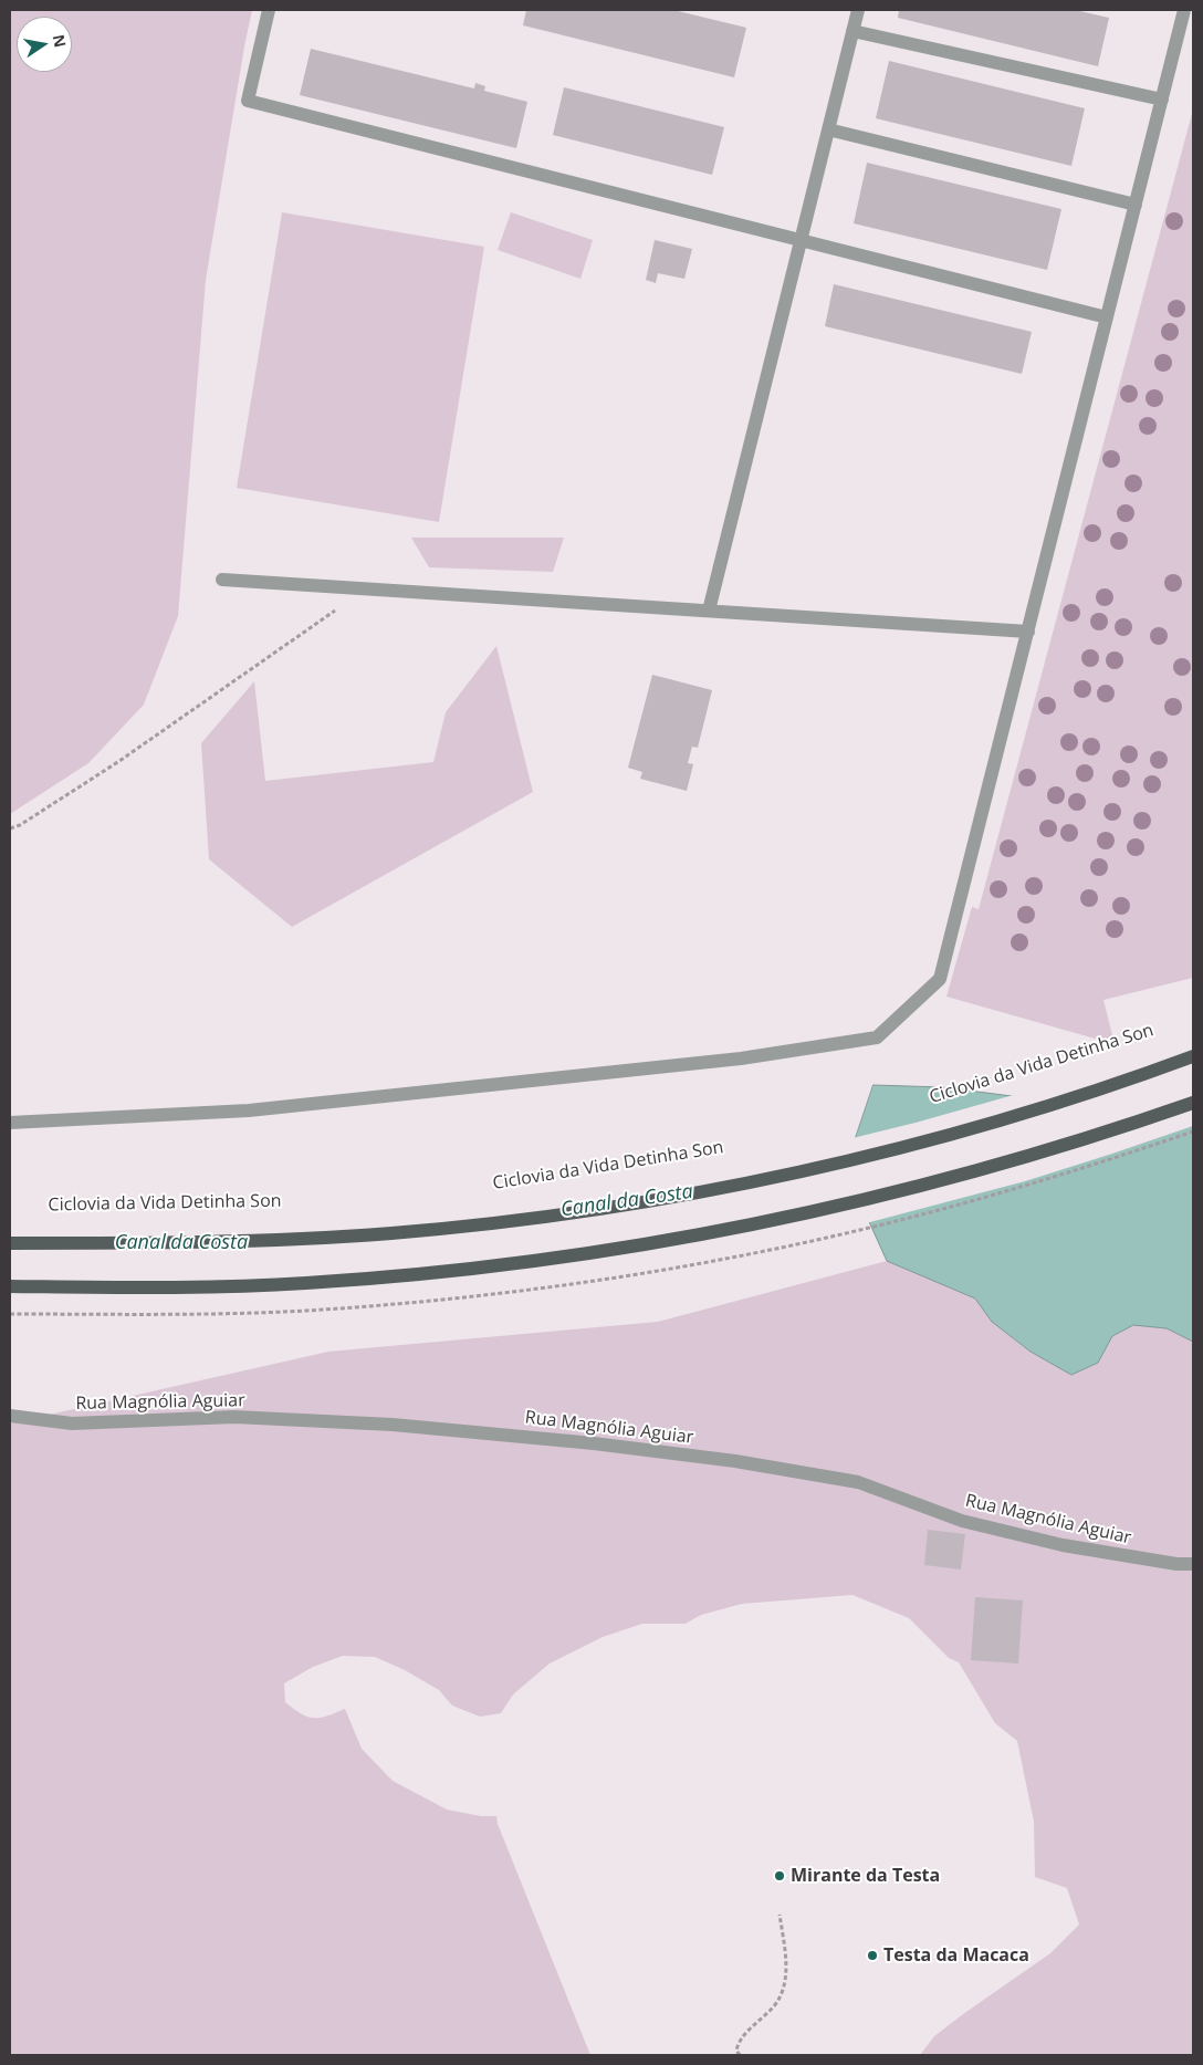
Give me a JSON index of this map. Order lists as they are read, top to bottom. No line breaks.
{"streets":{"street":["Rua Magnólia Aguiar"]},"water":["Canal da Costa"],"places":["Mirante da Testa","Testa da Macaca"],"north":"right"}
